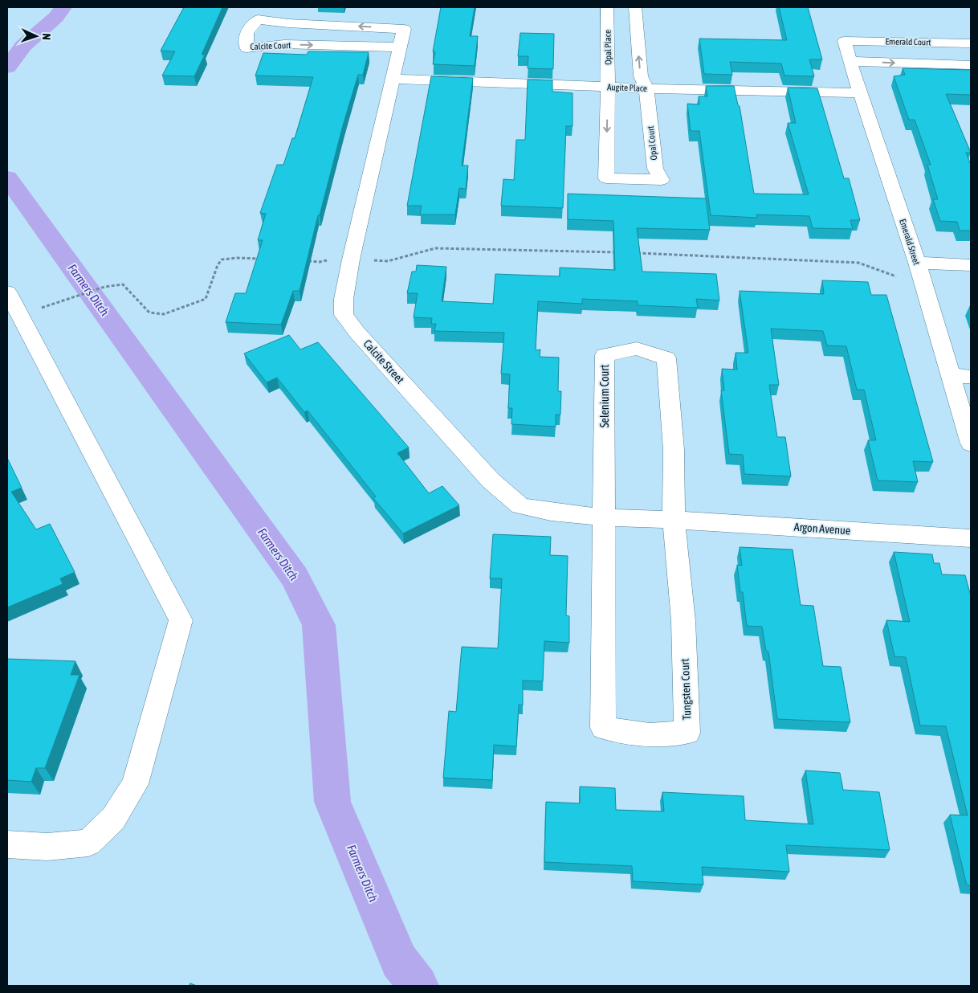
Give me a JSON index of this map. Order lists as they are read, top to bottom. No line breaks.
{"streets":{"street":["Emerald Court","Calcite Court","Opal Place","Augite Place","Opal Court","Emerald Street","Calcite Street","Selenium Court","Argon Avenue","Tungsten Court"]},"crossings":[["Emerald Court","Emerald Street"],["Calcite Court","Calcite Street"],["Opal Place","Augite Place"],["Opal Place","Opal Court"],["Augite Place","Opal Court"],["Augite Place","Emerald Street"],["Augite Place","Calcite Street"],["Calcite Street","Selenium Court"],["Calcite Street","Argon Avenue"],["Calcite Street","Tungsten Court"],["Selenium Court","Argon Avenue"],["Selenium Court","Tungsten Court"],["Argon Avenue","Tungsten Court"]],"water":["Farmers Ditch"],"north":"right"}
